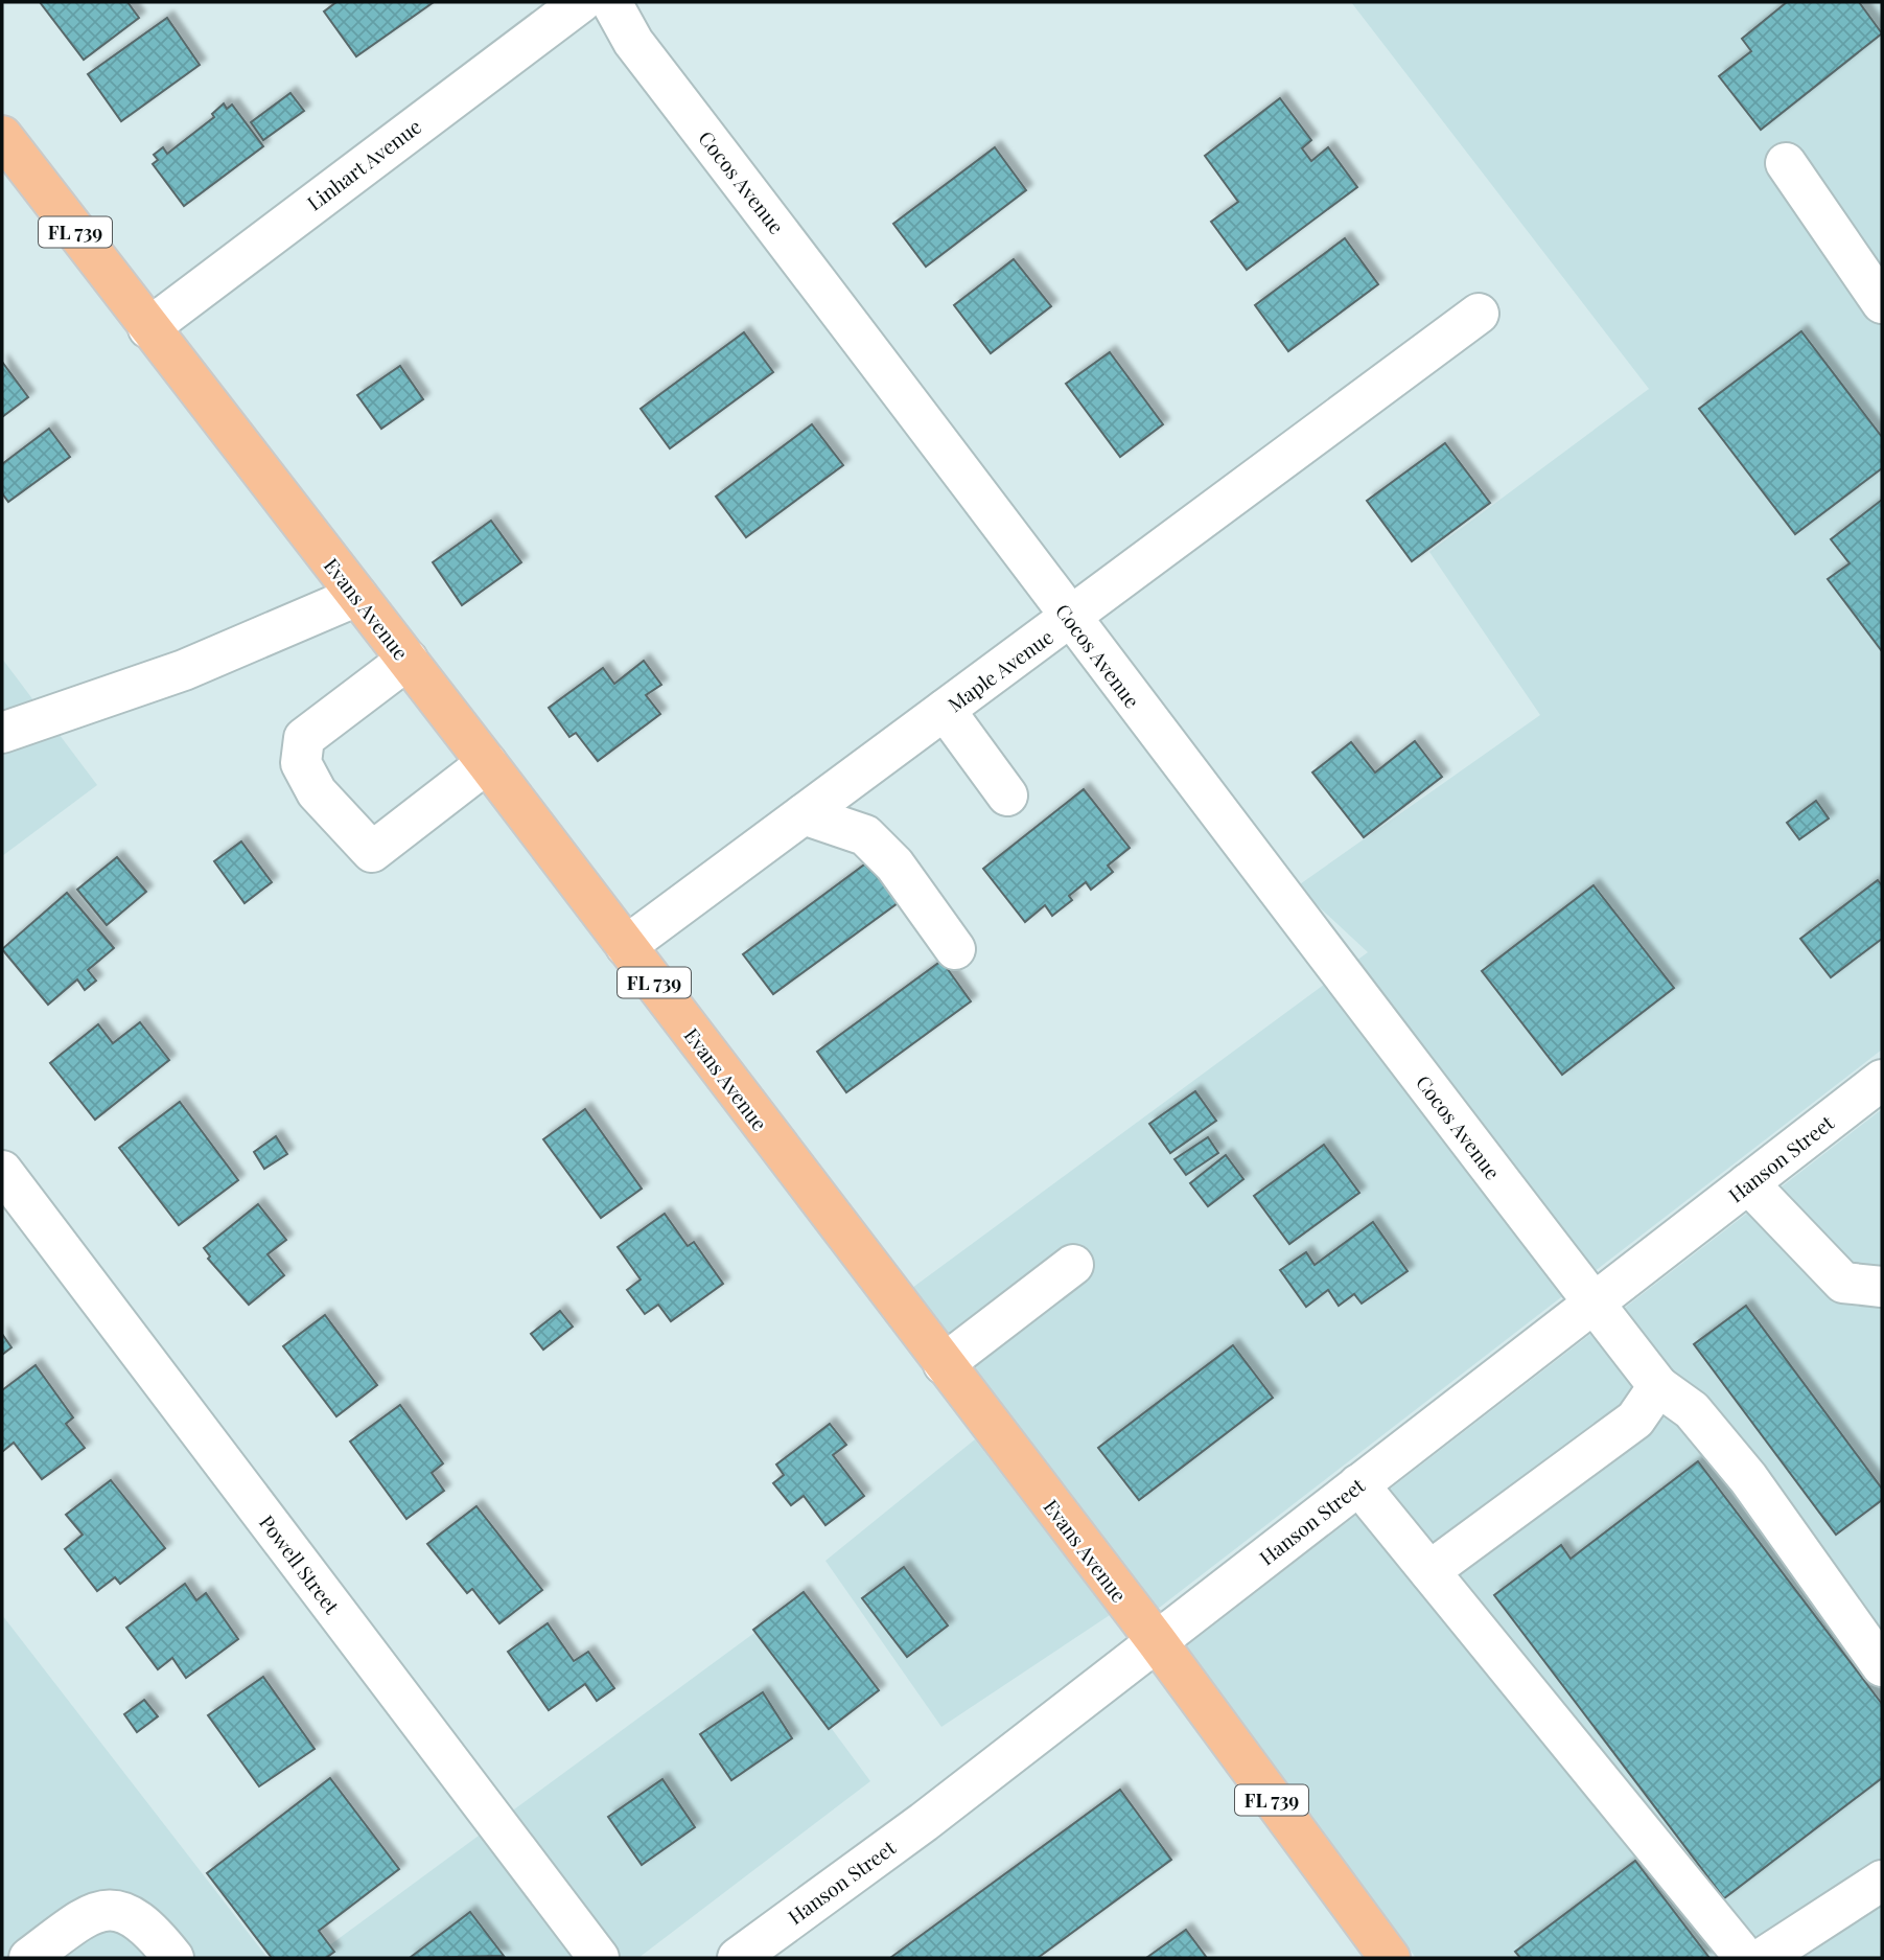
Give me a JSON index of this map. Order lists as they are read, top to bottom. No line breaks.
{"streets":{"main road":["FL 739","Evans Avenue"],"street":["Linhart Avenue","Cocos Avenue","Maple Avenue","Hanson Street","Powell Street"]},"crossings":[["Linhart Avenue","Evans Avenue"],["Cocos Avenue","Maple Avenue"],["Cocos Avenue","Hanson Street"],["Evans Avenue","Maple Avenue"],["Evans Avenue","Hanson Street"]]}
